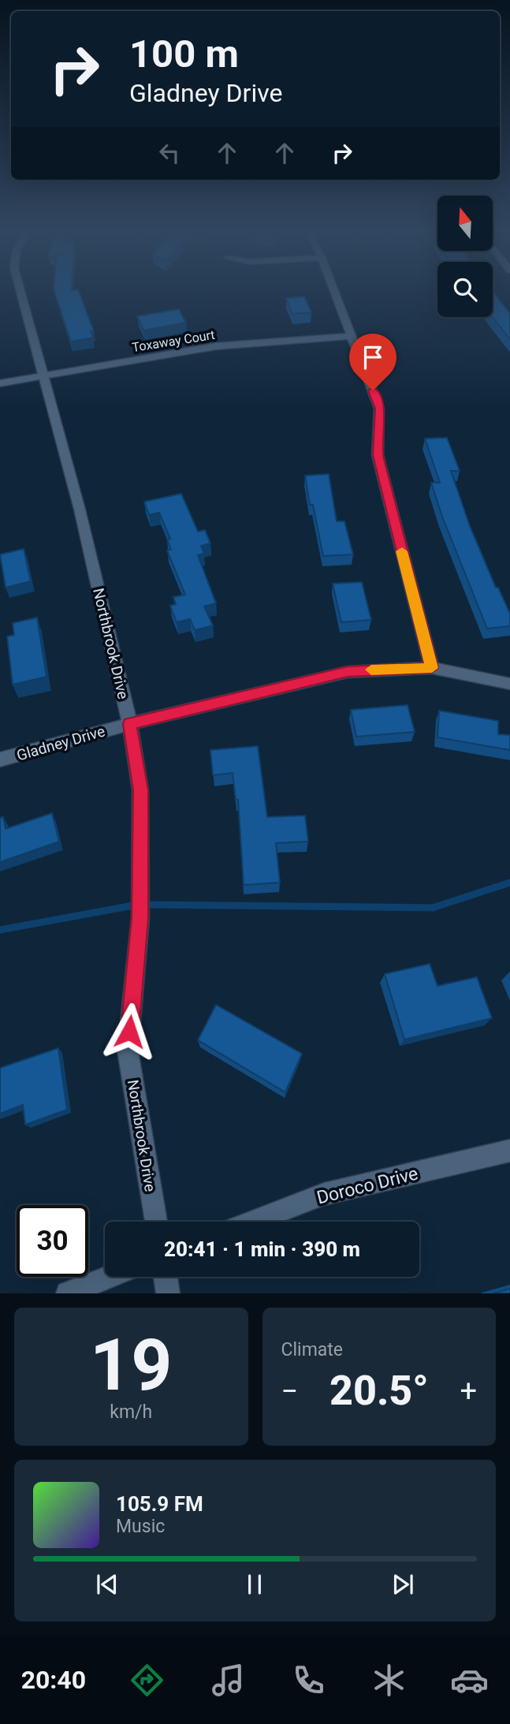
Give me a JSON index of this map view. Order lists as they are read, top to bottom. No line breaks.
{"streets":{"street":["Toxaway Court","Northbrook Drive","Gladney Drive","Doroco Drive"]},"crossings":[["Toxaway Court","Northbrook Drive"],["Northbrook Drive","Gladney Drive"]],"north":"top","page":{"turn":["100 m","Gladney Drive"],"limit":"30","trip":"20:41 · 1 min · 390 m","tile":[["19","km/h"],"Climate"],"heat":["−","20.5°","+"],"song":["105.9 FM","Music"],"tabs":"20:40"}}
